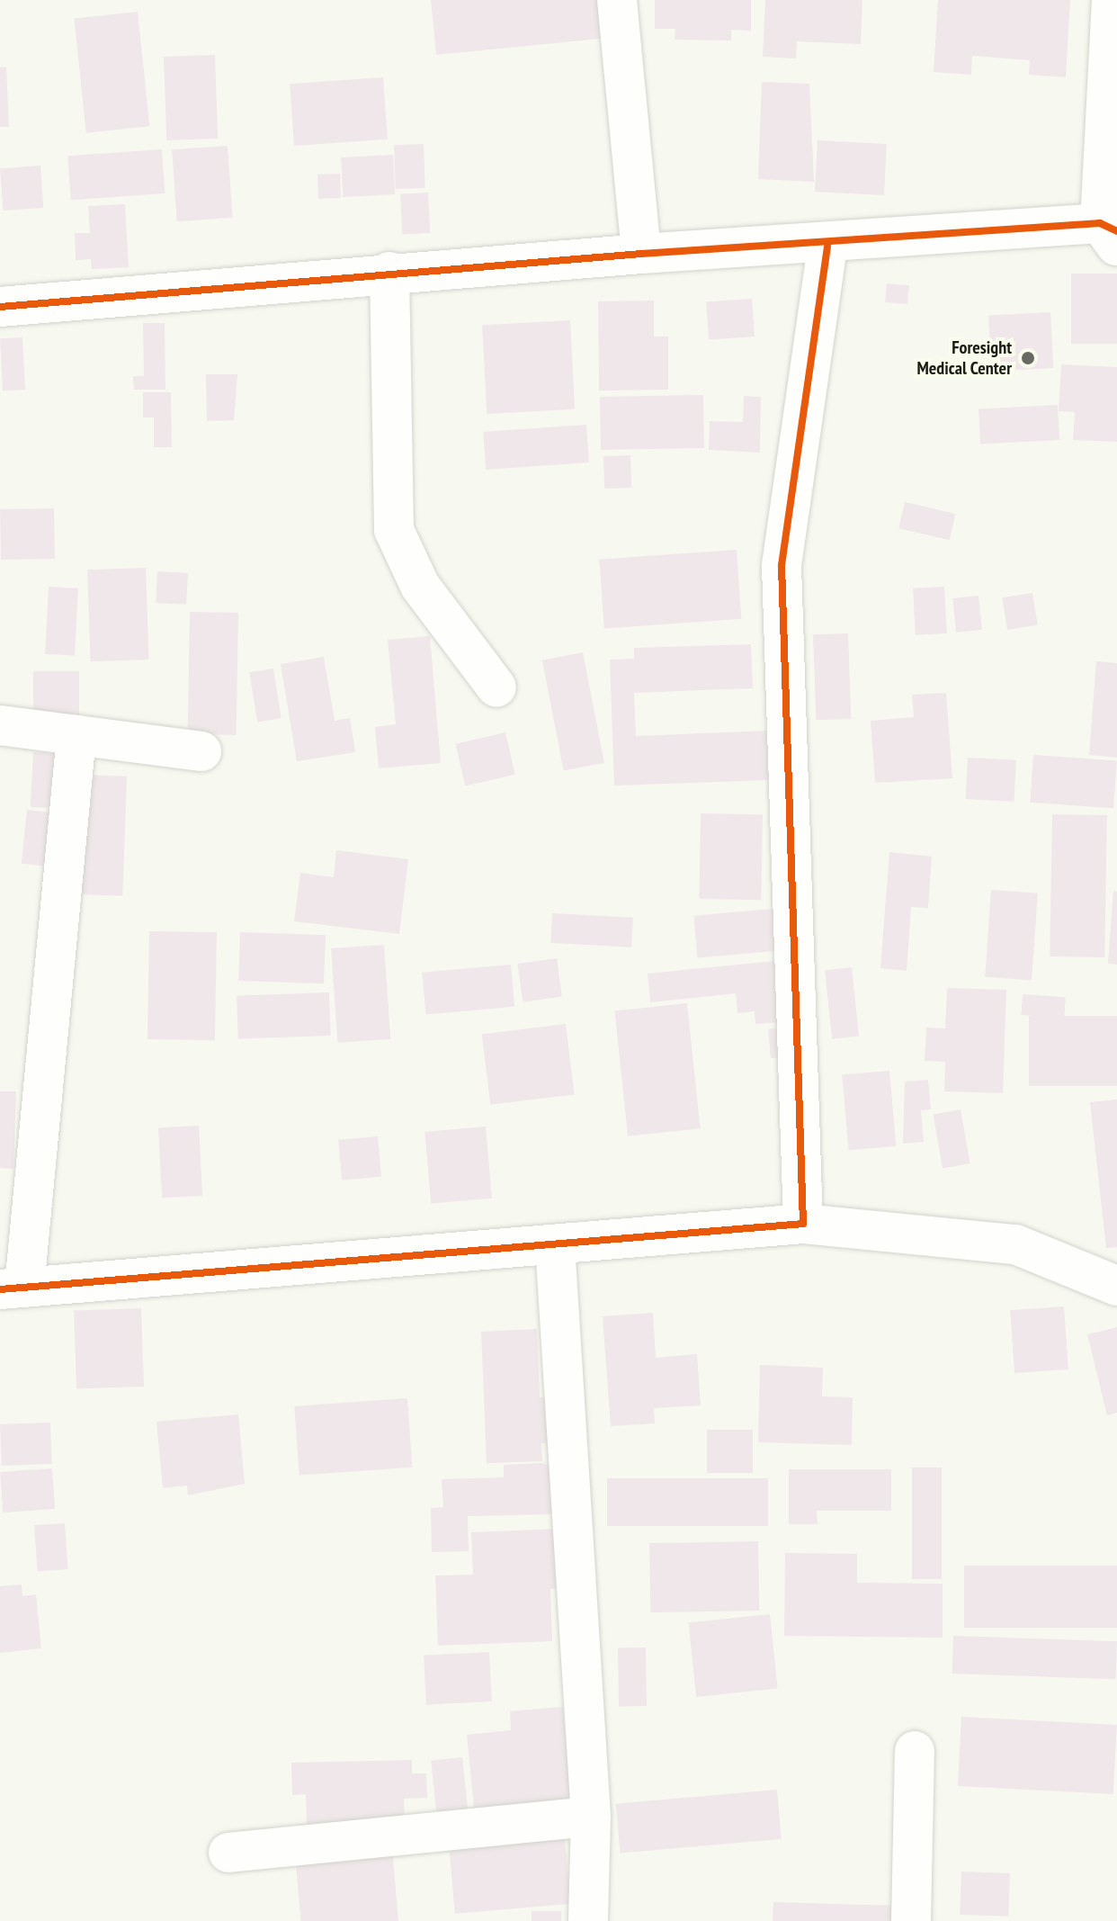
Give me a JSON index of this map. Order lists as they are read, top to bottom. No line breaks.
{"places":["Foresight Medical Center"]}
